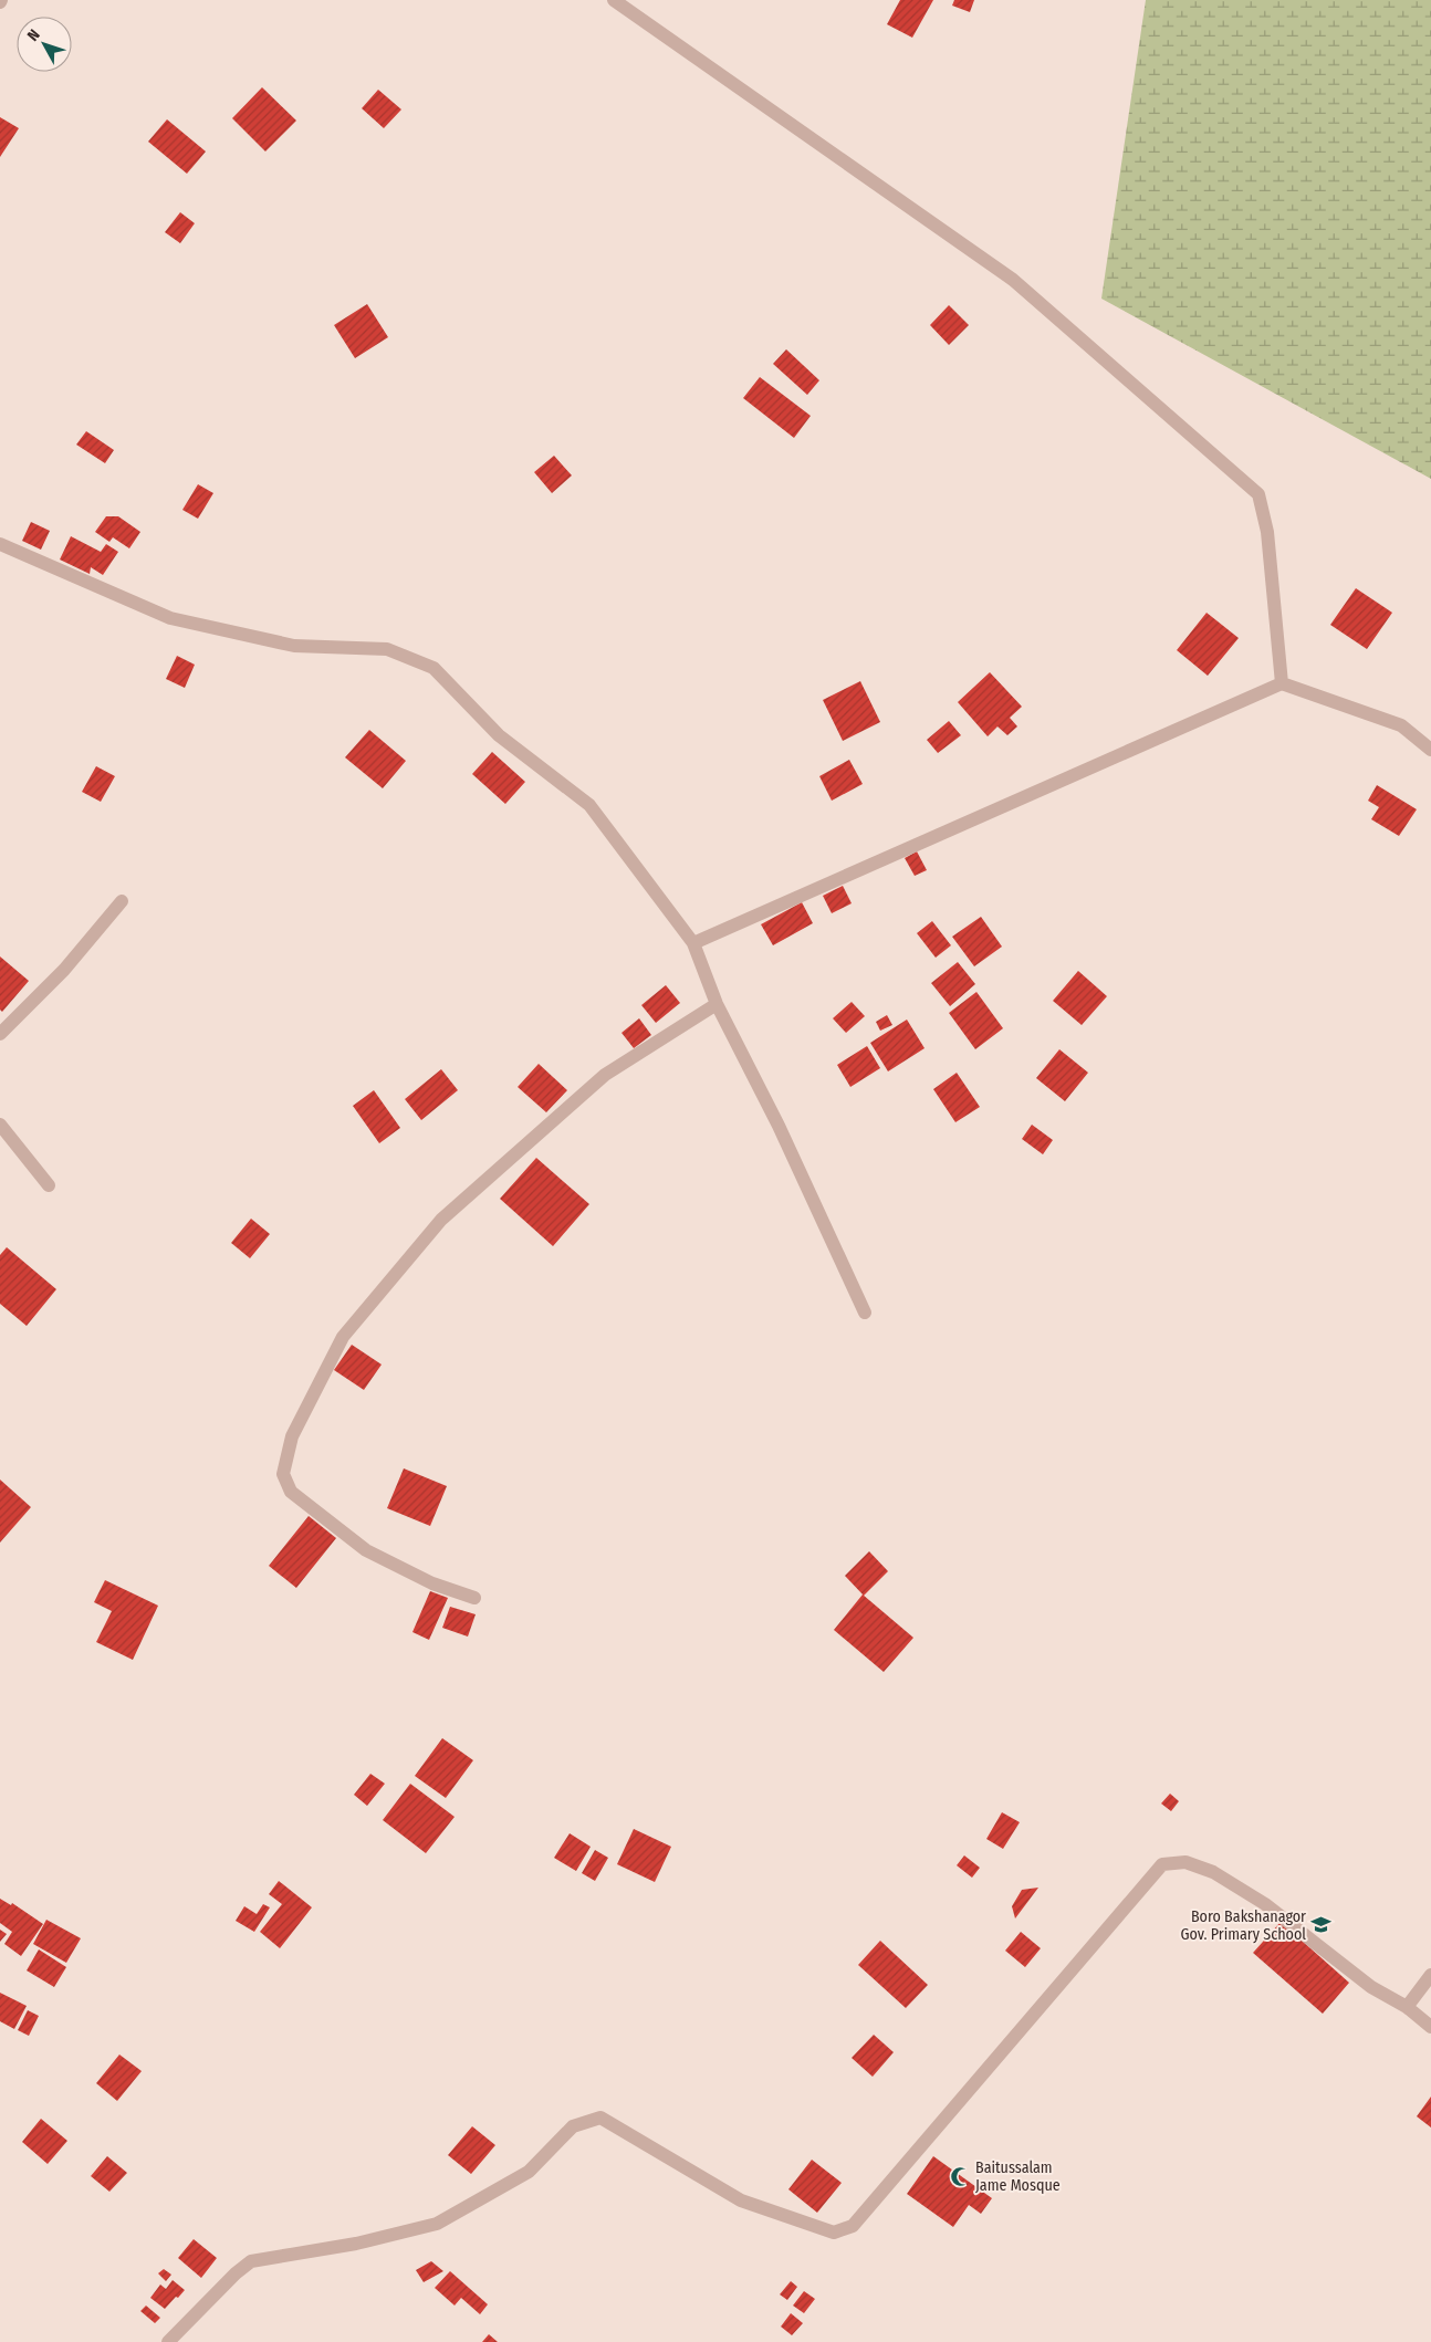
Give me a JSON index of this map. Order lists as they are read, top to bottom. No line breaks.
{"places":{"school or university":["Boro Bakshanagor Gov. Primary School"],"mosque":["Baitussalam Jame Mosque"]},"north":"top left"}
